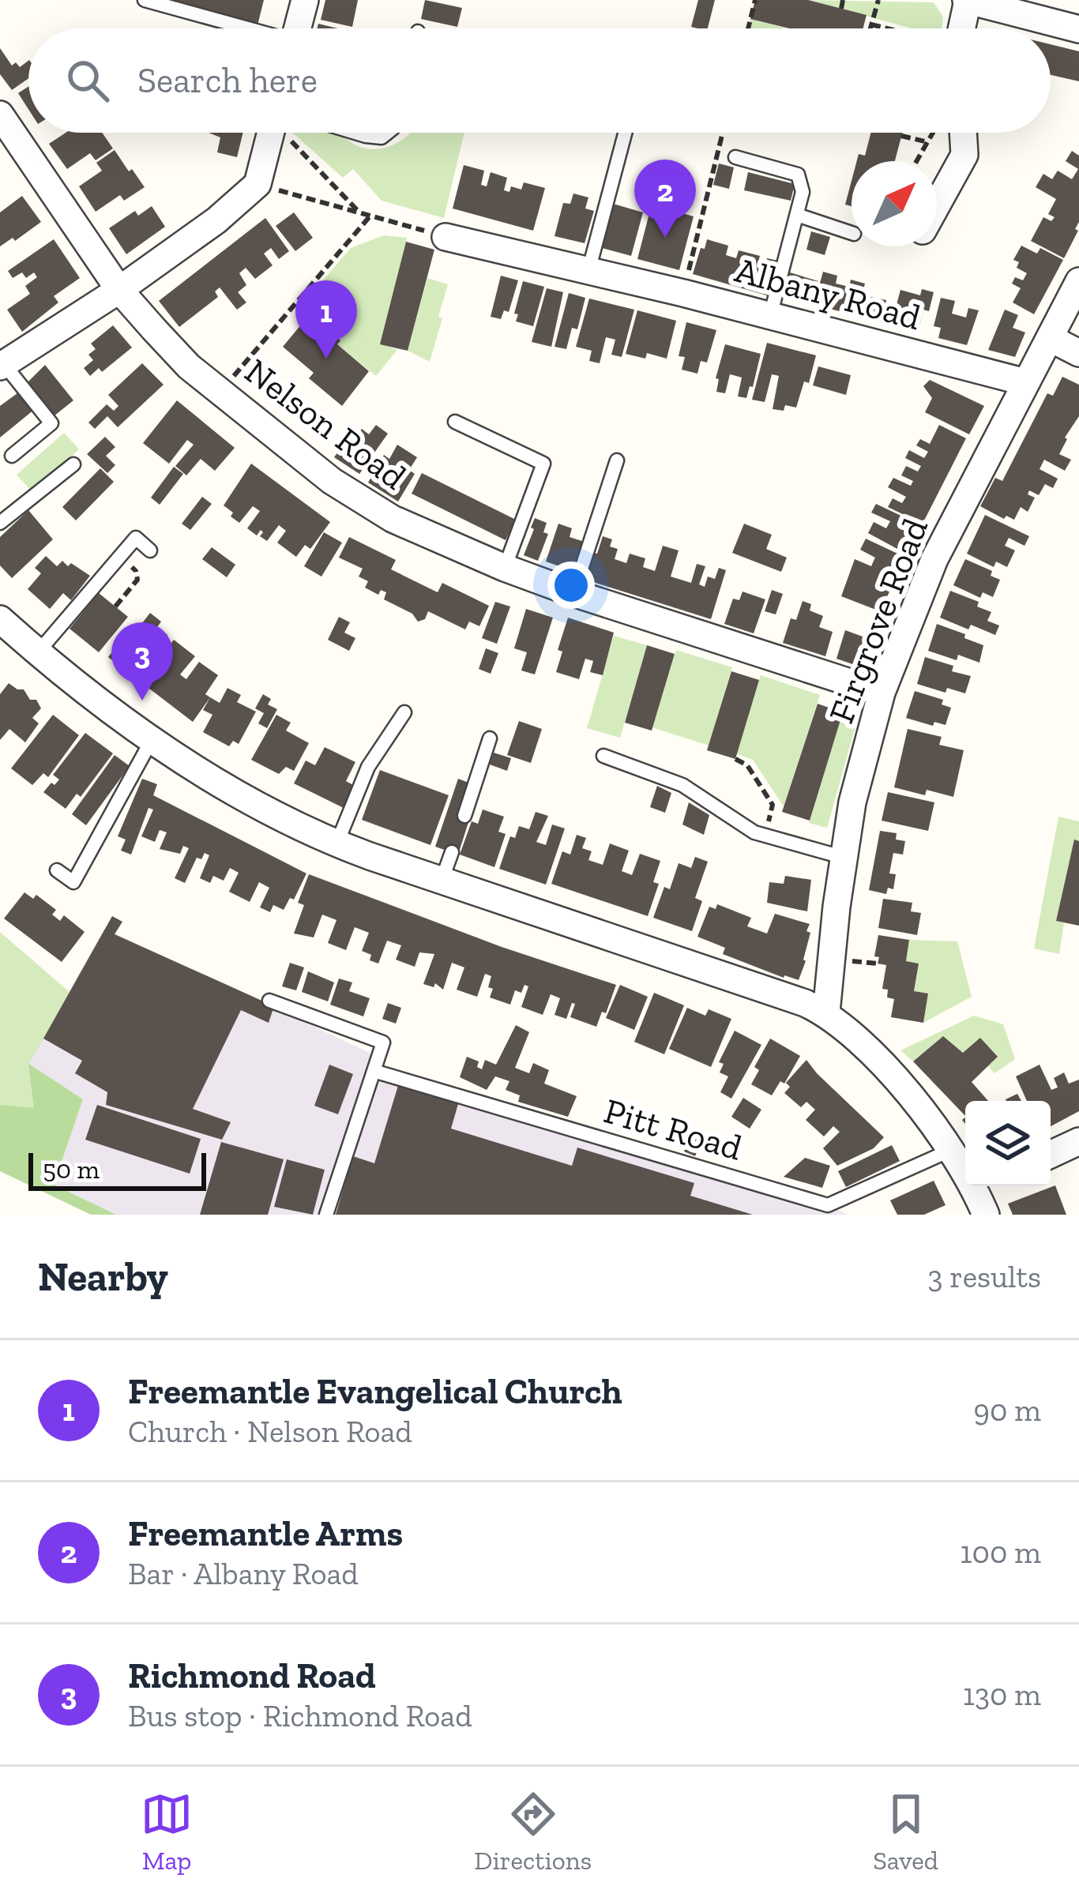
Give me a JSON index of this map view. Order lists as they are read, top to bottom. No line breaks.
{"streets":{"street":["Albany Road","Nelson Road","Firgrove Road"],"lane":["Pitt Road"]},"crossings":[["Albany Road","Firgrove Road"],["Nelson Road","Firgrove Road"]],"scale_bar":"50 m","north":"top right","page":{"search":"Search here","pins":["2","1","3"],"scale":"50 m","heading":["Nearby","3 results"],"list":[{"mark":"1","name":"Freemantle Evangelical Church","note":"Church · Nelson Road","value":"90 m"},{"mark":"2","name":"Freemantle Arms","note":"Bar · Albany Road","value":"100 m"},{"mark":"3","name":"Richmond Road","note":"Bus stop · Richmond Road","value":"130 m"}],"nav":["Map","Directions","Saved"]}}
